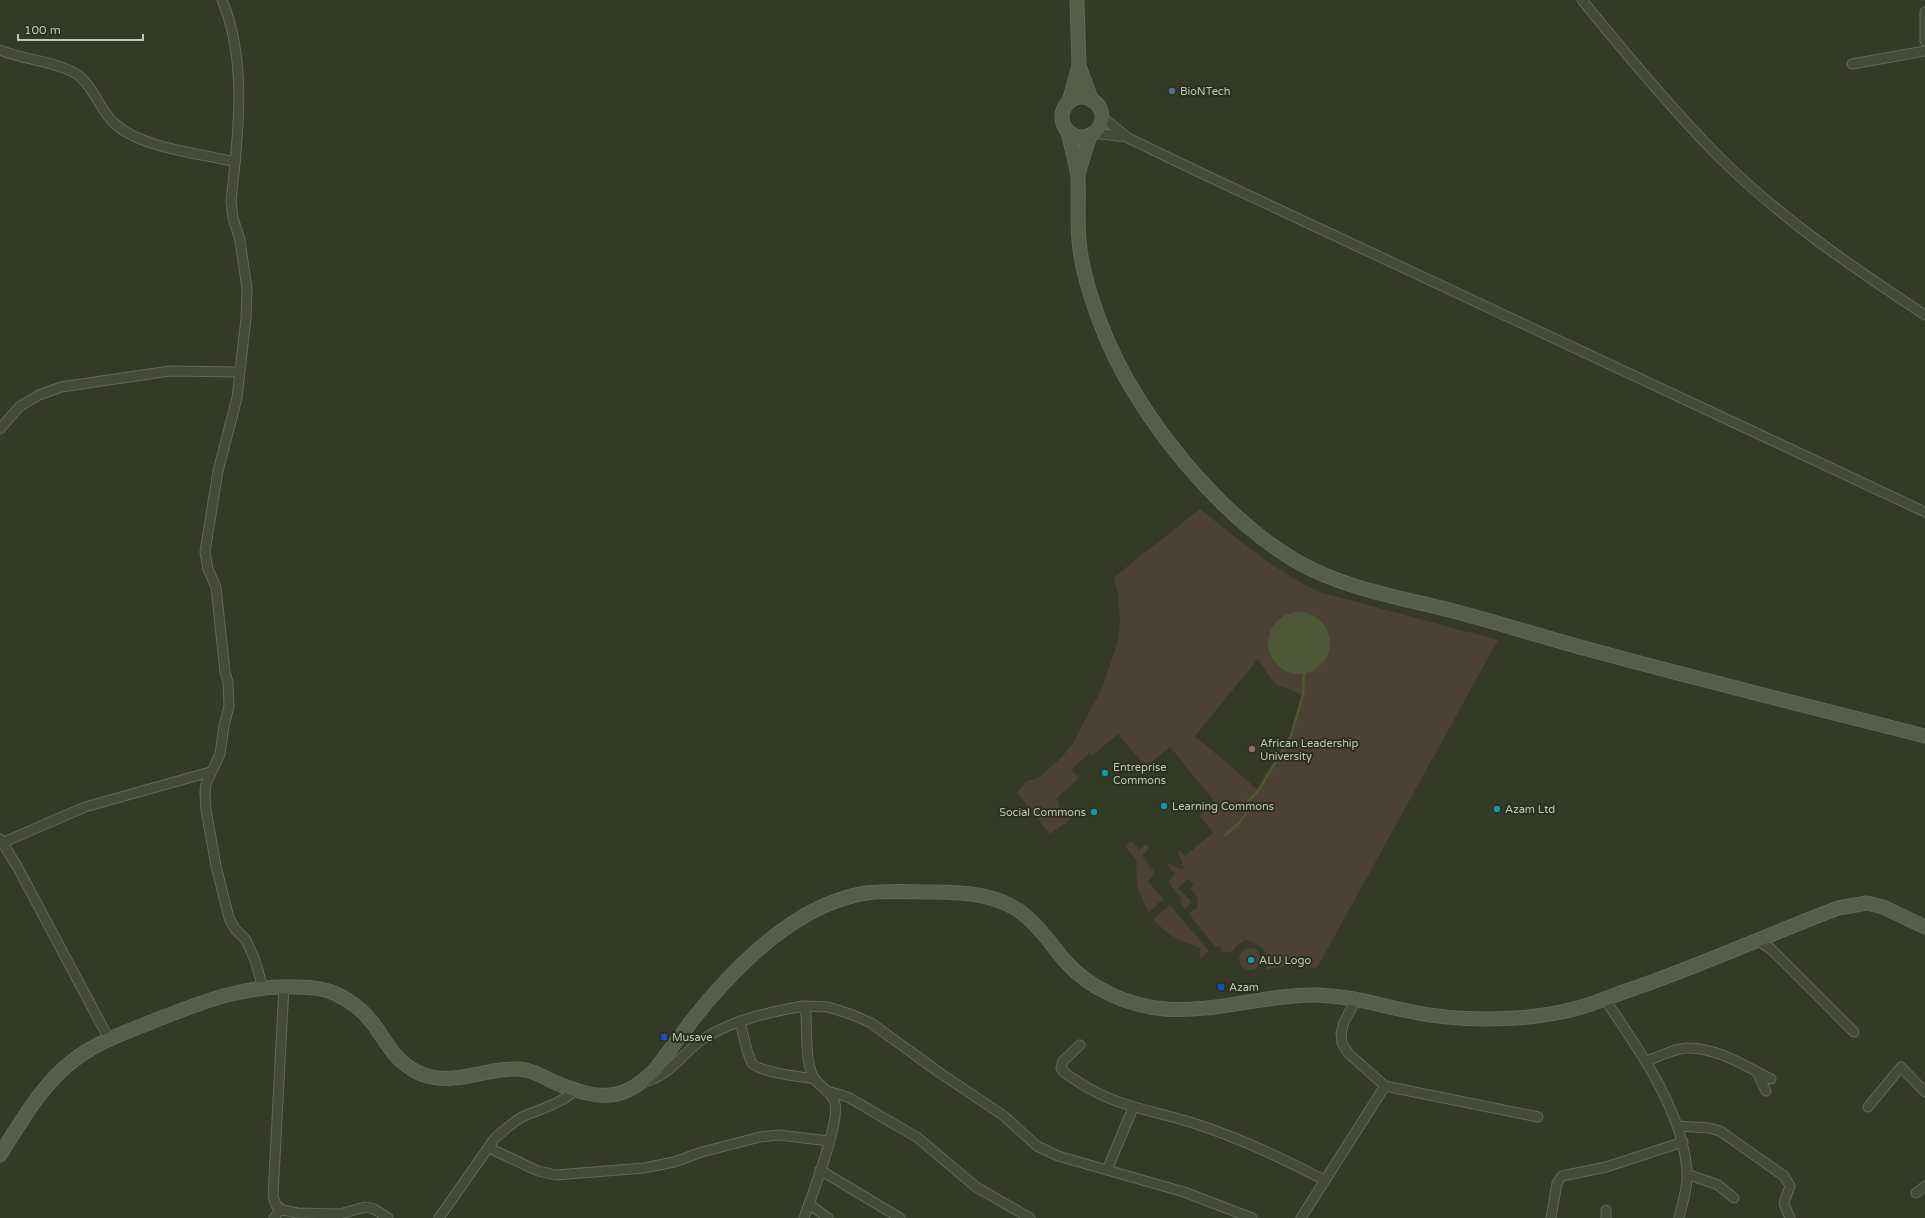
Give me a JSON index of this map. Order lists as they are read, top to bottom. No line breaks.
{"places":{"other":["BioNTech","African Leadership University","Entreprise Commons","Learning Commons","Azam Ltd","Social Commons","ALU Logo"],"transit":["Azam","Musave"]},"scale_bar":"100 m"}
